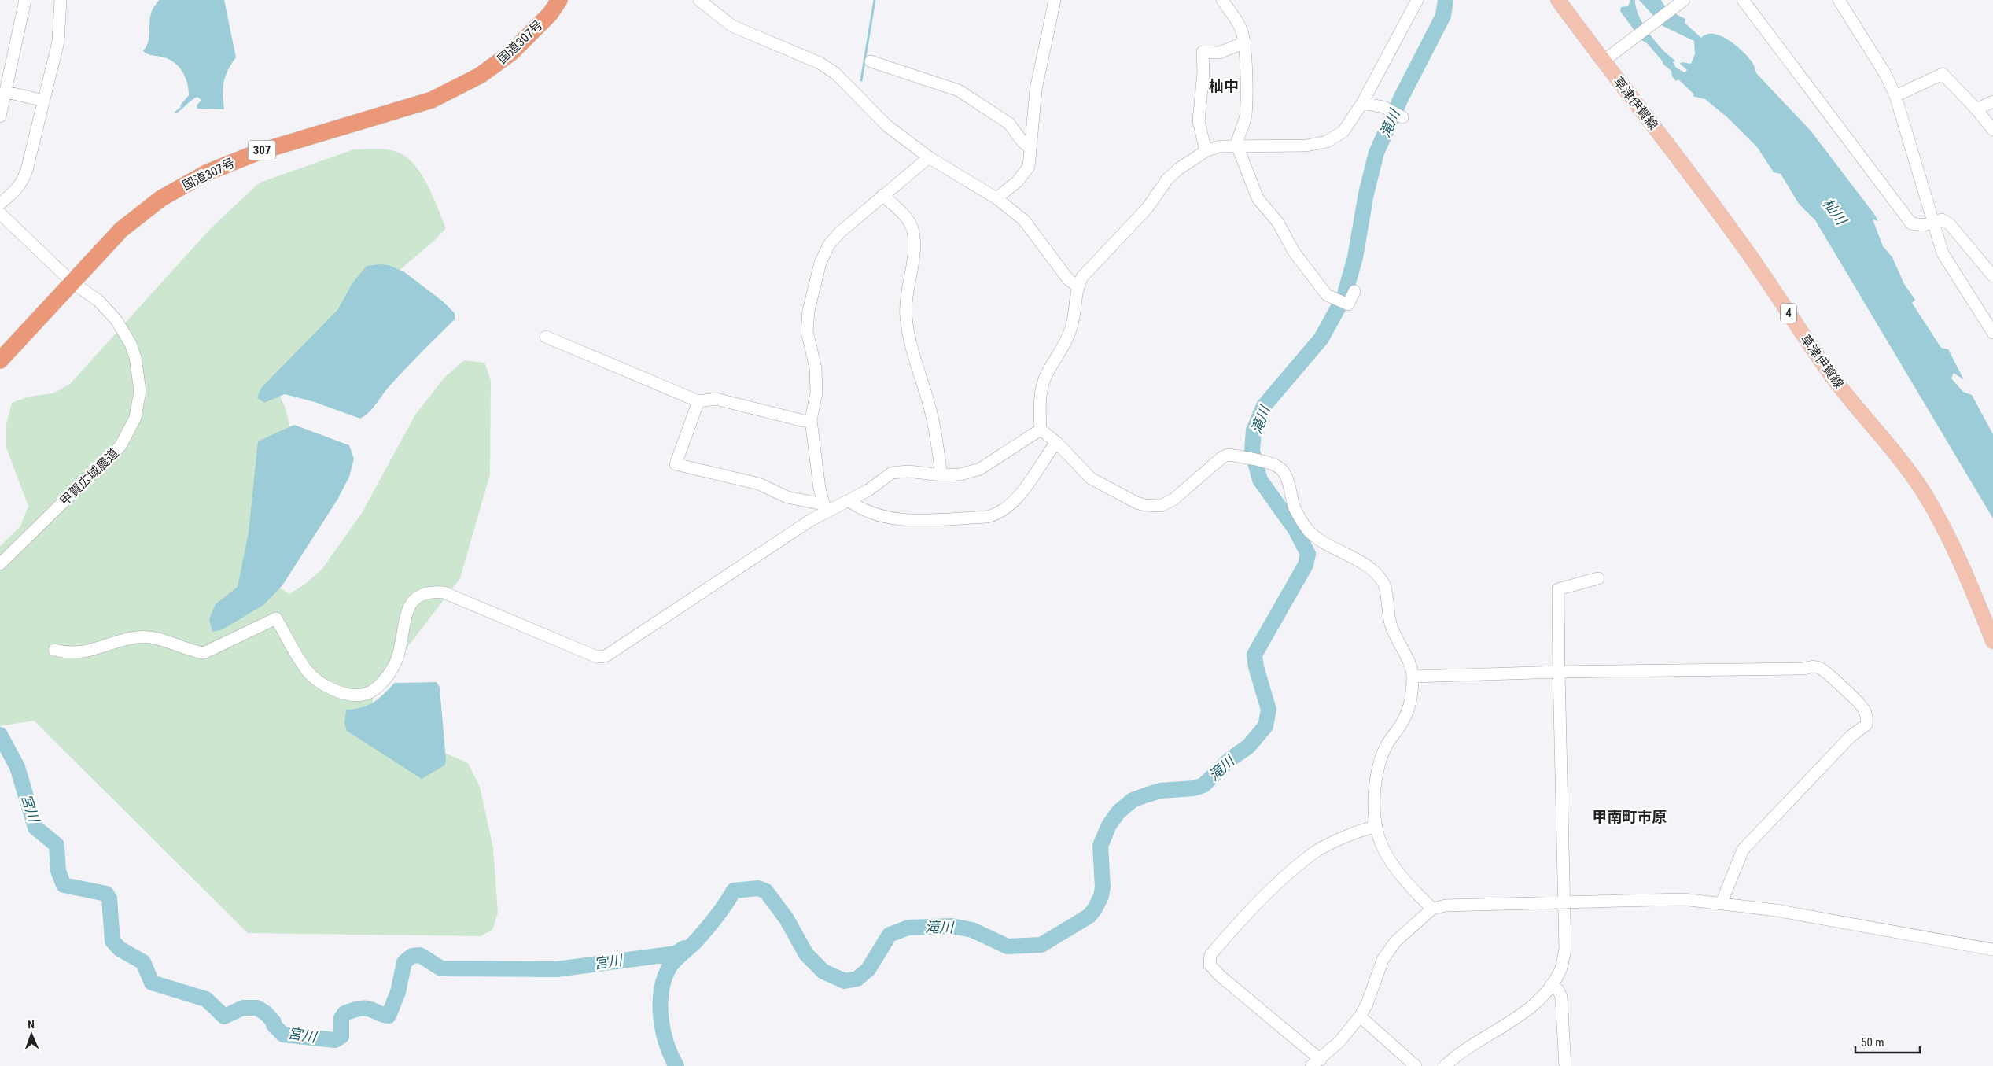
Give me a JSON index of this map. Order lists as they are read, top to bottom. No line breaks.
{"streets":{"highway":["国道307号","307"],"main road":["草津伊賀線","4"],"street":["甲賀広域農道"]},"crossings":[["国道307号","甲賀広域農道"]],"districts":["杣中","甲南町市原"],"water":["滝川","杣川","宮川"],"scale_bar":"50 m","north":"top"}
